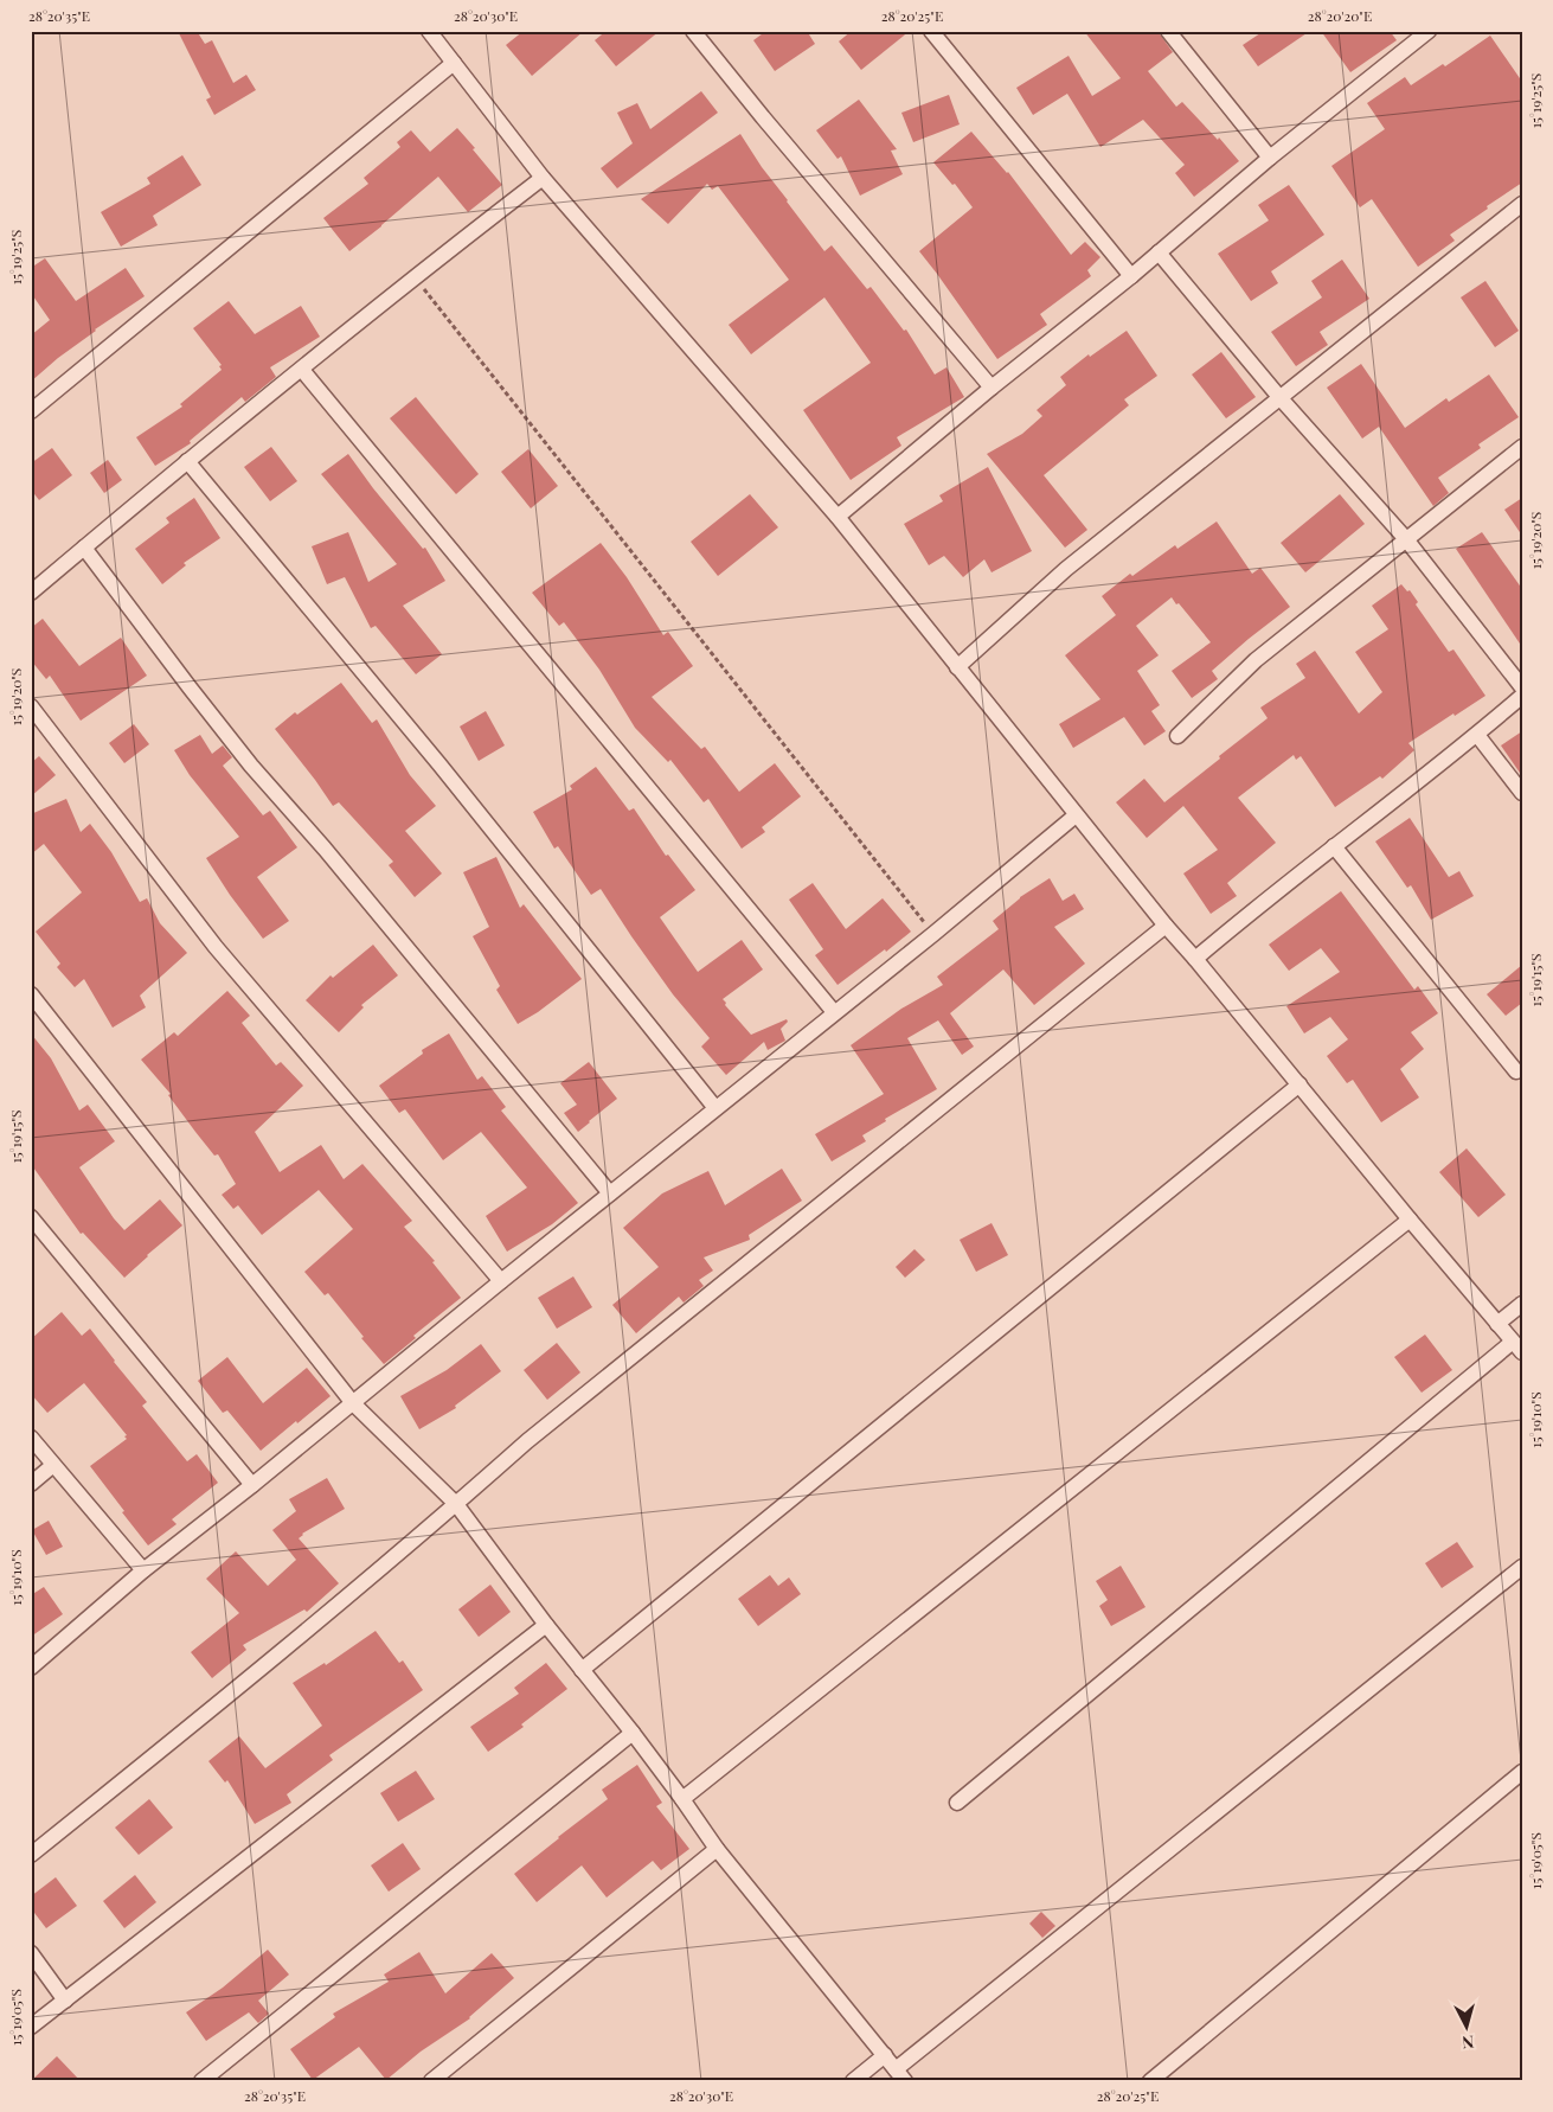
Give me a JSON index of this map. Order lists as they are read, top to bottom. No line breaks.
{"north":"bottom","coordinates":["28°20'35\"E","28°20'30\"E","28°20'25\"E","28°20'20\"E","15°19'25\"S","15°19'20\"S","15°19'15\"S","15°19'10\"S","15°19'05\"S"]}
